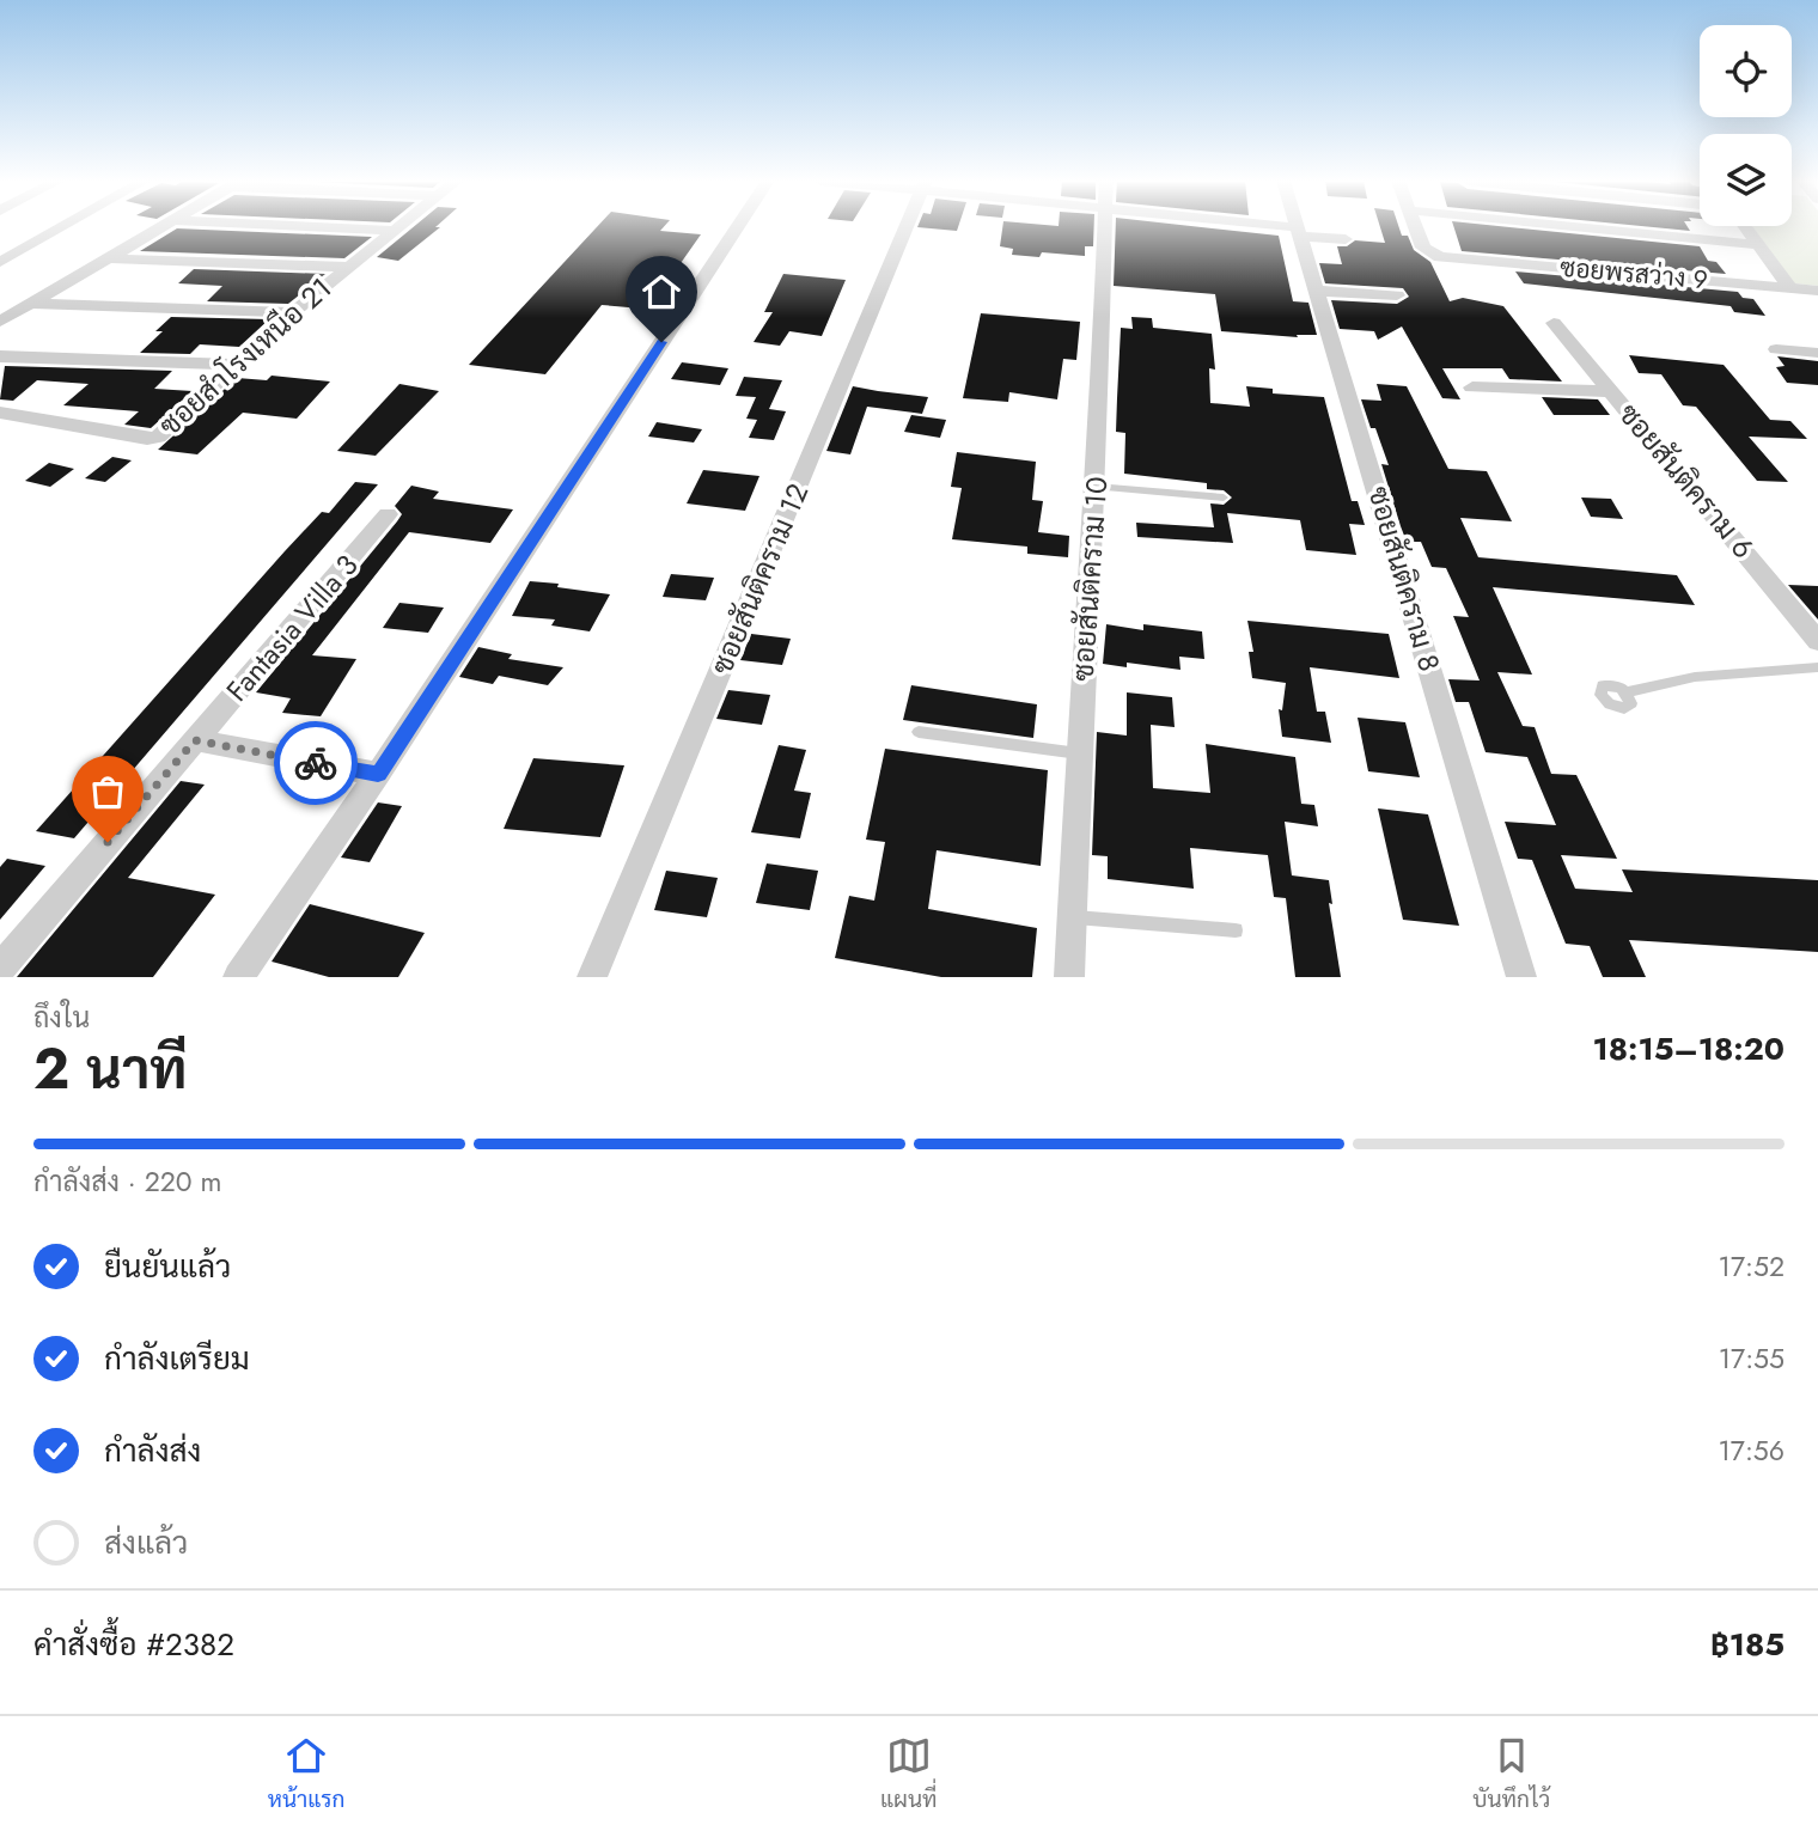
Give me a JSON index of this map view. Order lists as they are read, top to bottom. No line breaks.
{"streets":{"street":["ซอยพรสว่าง 9","ซอยสำโรงเหนือ 21","ซอยสันติคราม 6","ซอยสันติคราม 12","ซอยสันติคราม 10","ซอยสันติคราม 8","Fantasia Villa 3"]},"page":{"heading":["2 นาที","ถึงใน","18:15–18:20"],"panel":["คำสั่งซื้อ #2382","฿185"],"bar":"กำลังส่ง · 220 m","list":[["ยืนยันแล้ว","17:52"],["กำลังเตรียม","17:55"],["กำลังส่ง","17:56"],"ส่งแล้ว"],"tabs":["หน้าแรก","แผนที่","บันทึกไว้"]}}
